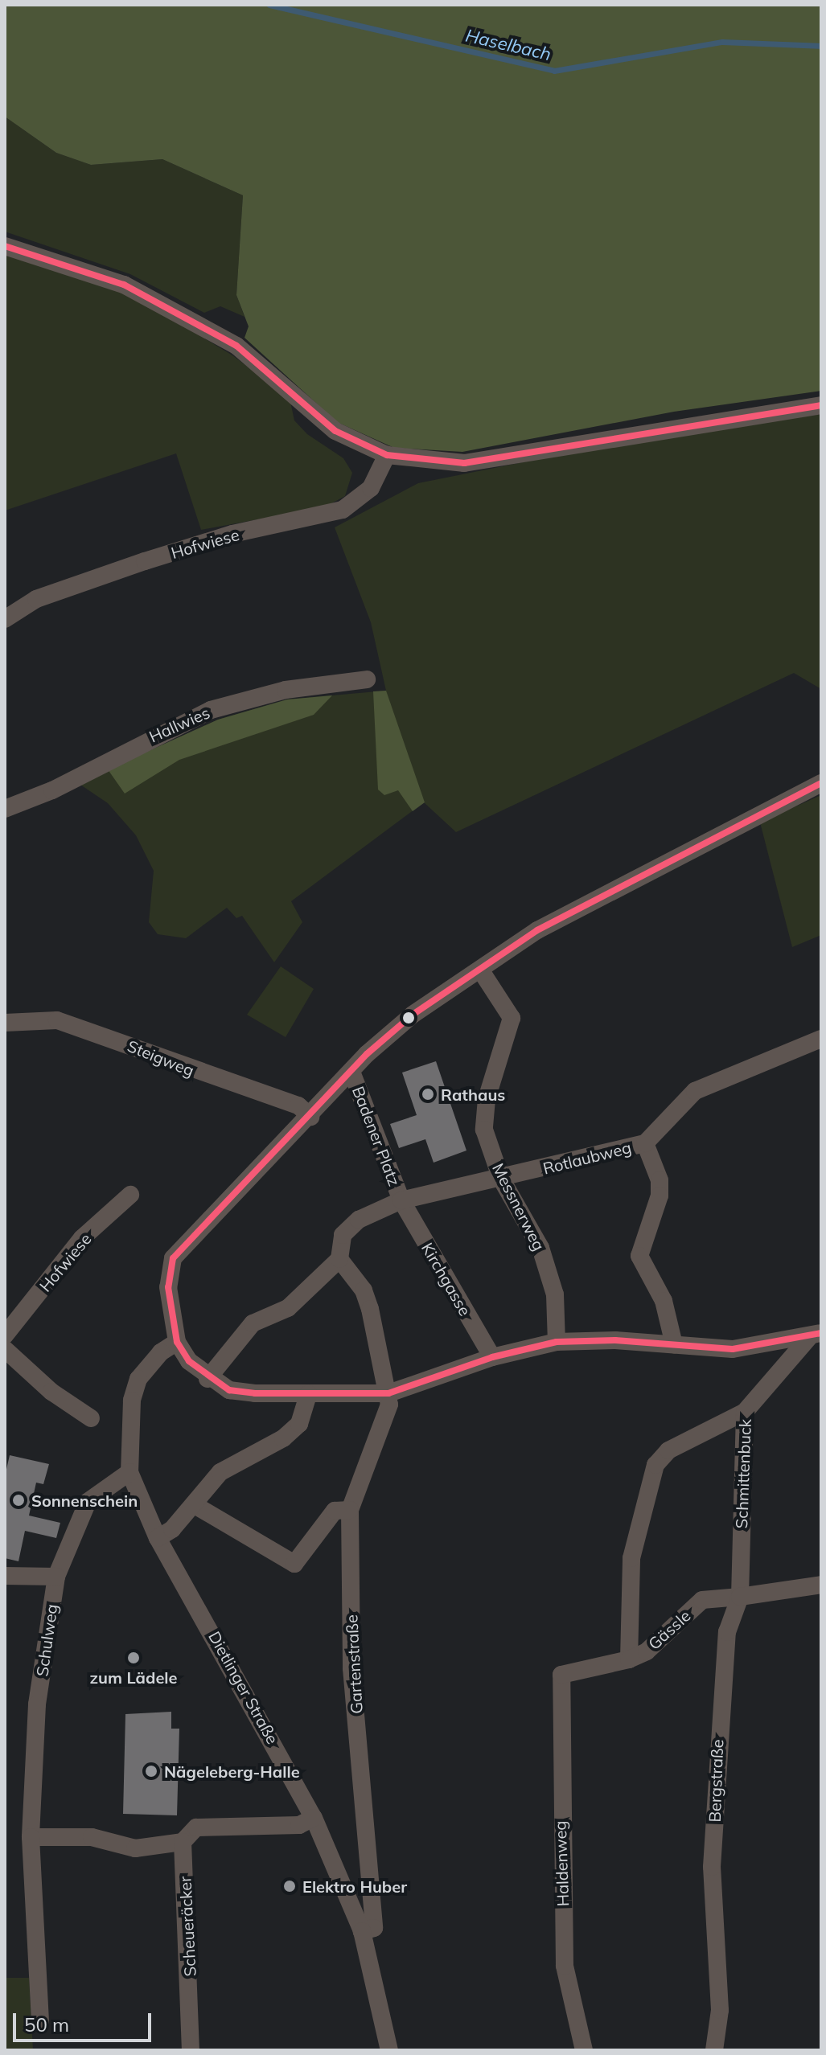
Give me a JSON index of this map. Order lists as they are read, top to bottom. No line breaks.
{"streets":{"street":["Hofwiese","Hallwies","Steigweg","Badener Platz","Rotlaubweg","Messnerweg","Kirchgasse","Schmittenbuck","Gässle","Schulweg","Gartenstraße","Dietlinger Straße","Bergstraße","Haldenweg","Scheueräcker"]},"crossings":[["Badener Platz","Rotlaubweg"],["Badener Platz","Kirchgasse"],["Rotlaubweg","Messnerweg"],["Rotlaubweg","Kirchgasse"],["Schmittenbuck","Gässle"],["Schmittenbuck","Bergstraße"],["Gässle","Bergstraße"],["Gässle","Haldenweg"],["Schulweg","Dietlinger Straße"],["Gartenstraße","Dietlinger Straße"]],"water":["Haselbach"],"places":["Rathaus","Sonnenschein","zum Lädele","Nägeleberg-Halle","Elektro Huber"],"scale_bar":"50 m"}
